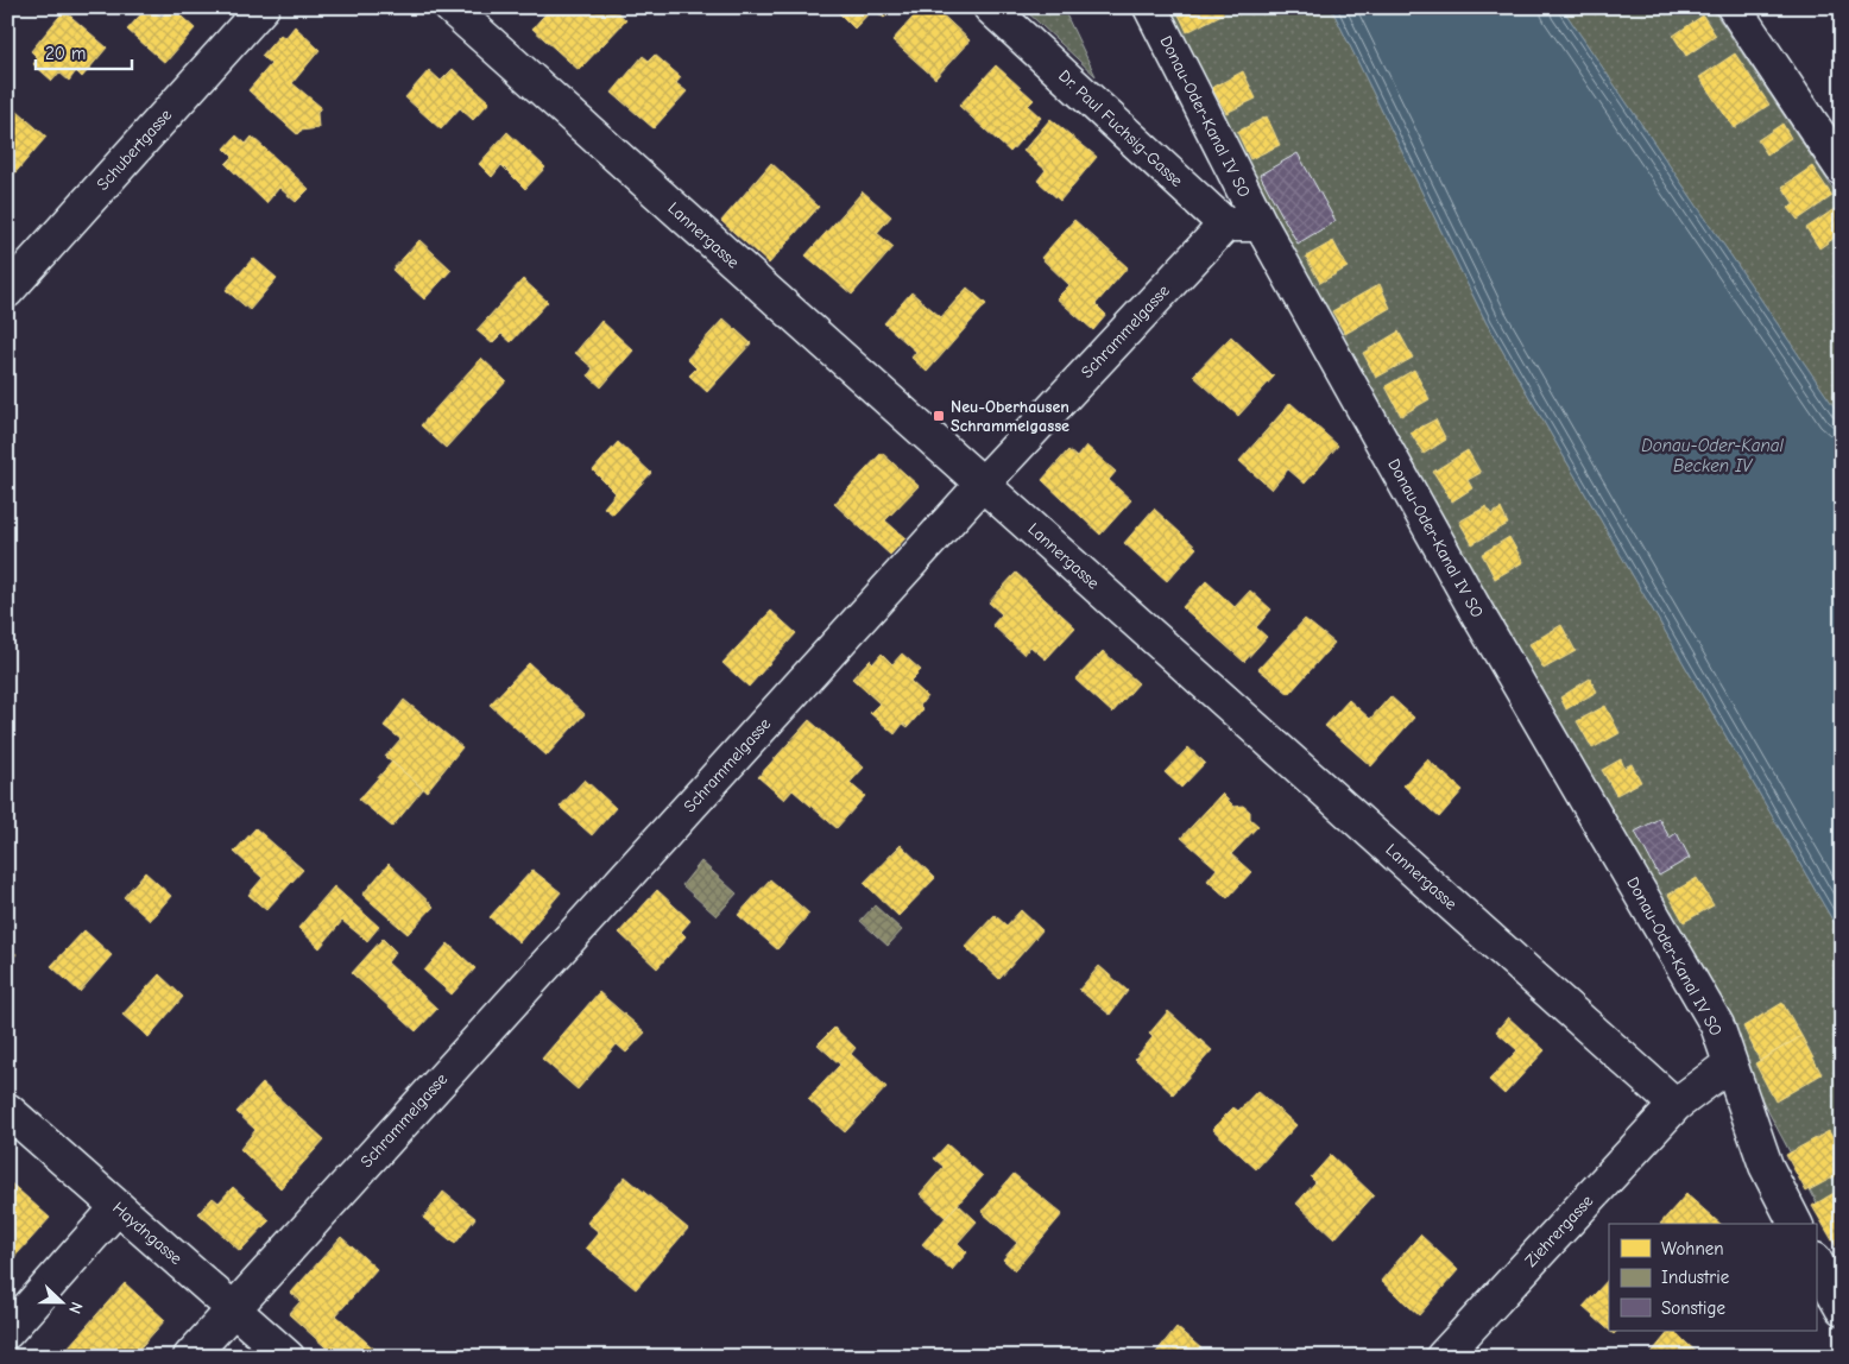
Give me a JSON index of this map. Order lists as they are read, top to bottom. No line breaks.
{"streets":{"street":["Donau-Oder-Kanal IV SO","Dr. Paul Fuchsig-Gasse","Schubertgasse","Lannergasse","Schrammelgasse","Ziehrergasse","Haydngasse"]},"crossings":[["Donau-Oder-Kanal IV SO","Ziehrergasse"],["Dr. Paul Fuchsig-Gasse","Schrammelgasse"],["Lannergasse","Schrammelgasse"],["Lannergasse","Ziehrergasse"],["Schrammelgasse","Haydngasse"]],"water":["Donau-Oder-Kanal Becken IV"],"places":{"transit":["Neu-Oberhausen Schrammelgasse"]},"legend":["Wohnen","Industrie","Sonstige"],"scale_bar":"20 m","north":"right"}
